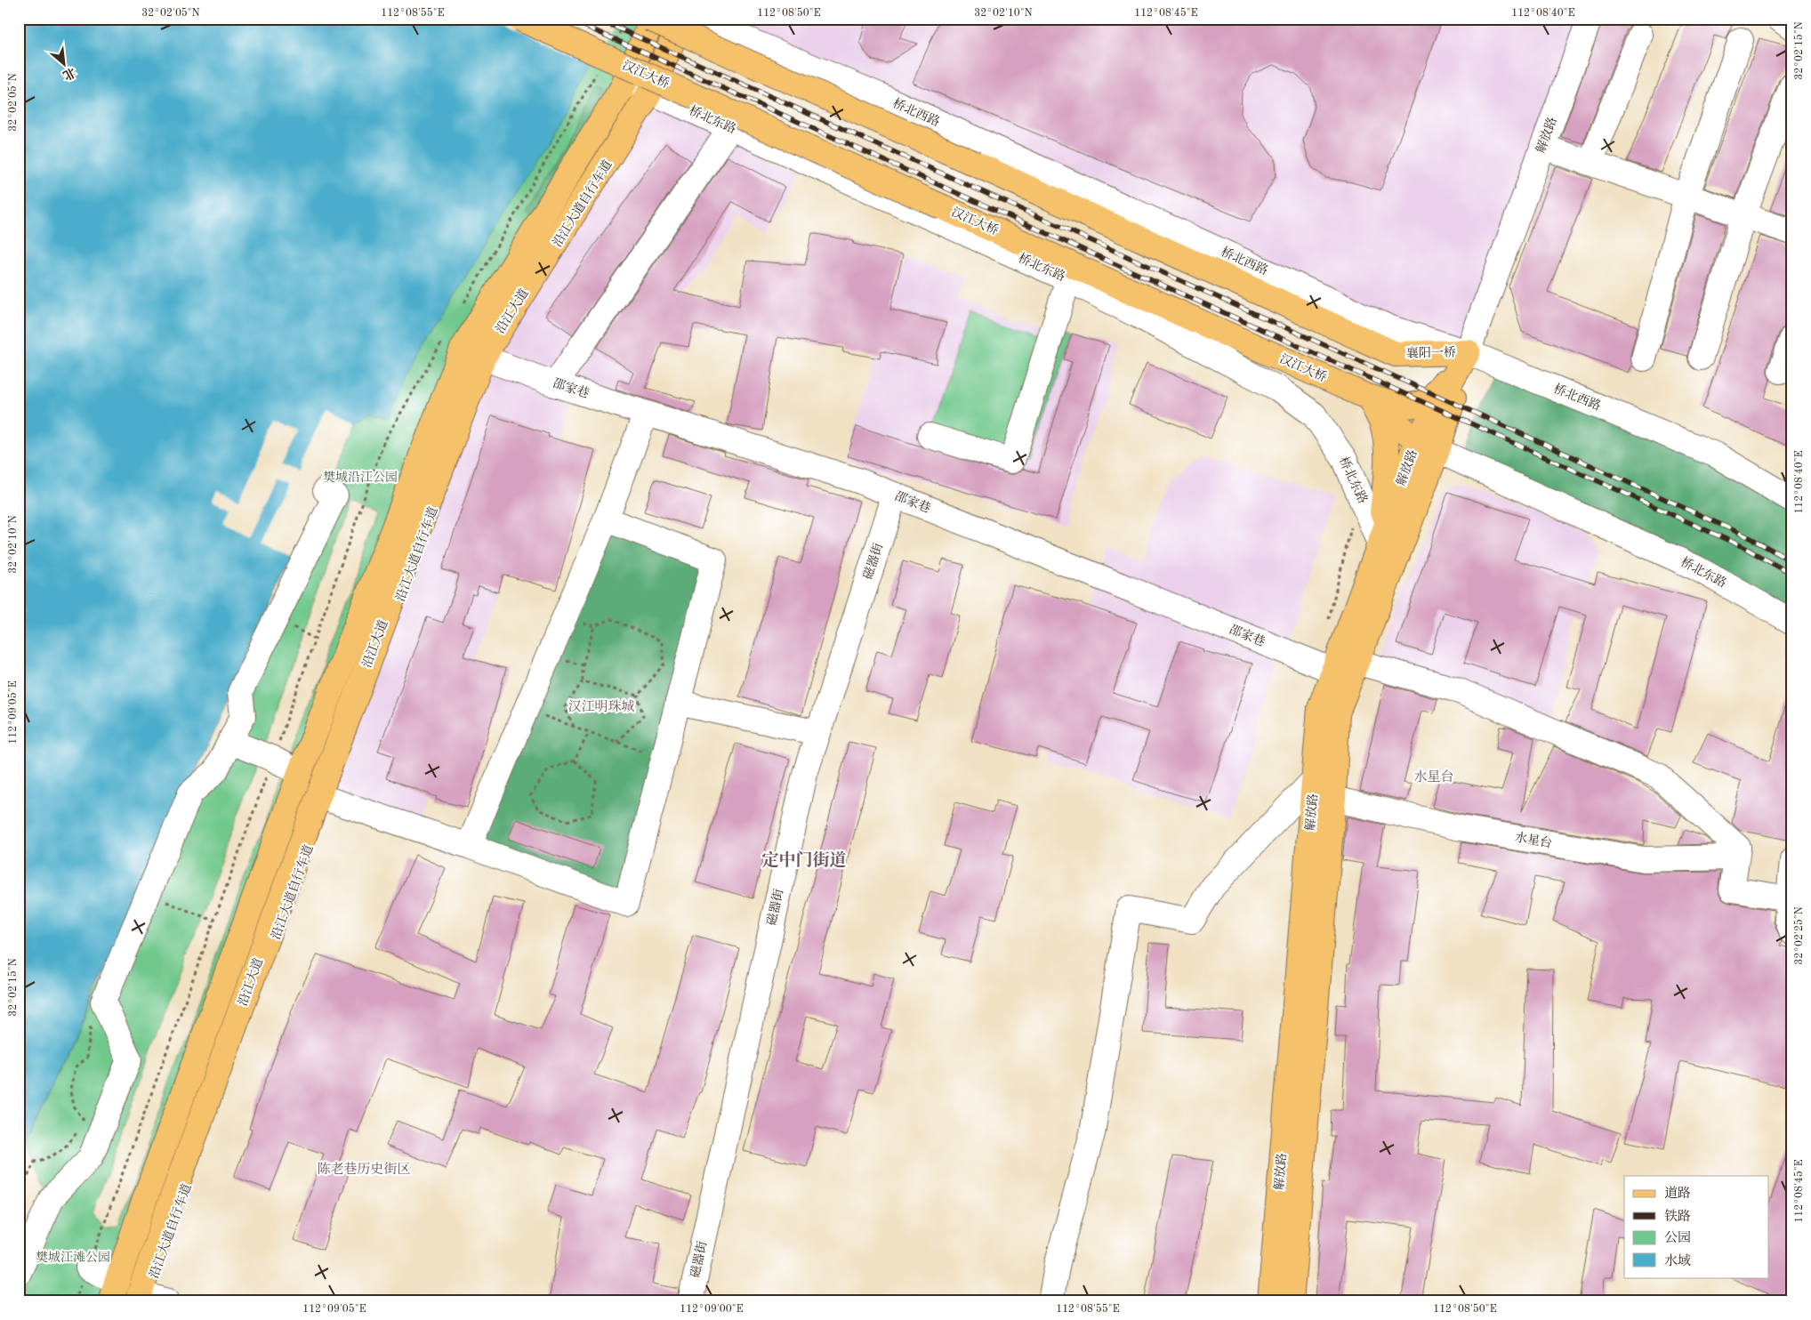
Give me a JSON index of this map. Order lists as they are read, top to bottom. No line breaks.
{"streets":{"main road":["汉江大桥","解放路","沿江大道","襄阳一桥"],"street":["桥北西路","桥北东路","邵家巷","磁器街","水星台"]},"crossings":[["汉江大桥","桥北东路"],["汉江大桥","解放路"],["桥北西路","解放路"],["桥北西路","襄阳一桥"],["桥北东路","解放路"],["桥北东路","沿江大道"],["解放路","襄阳一桥"],["解放路","邵家巷"],["解放路","水星台"],["沿江大道","襄阳一桥"],["沿江大道","邵家巷"],["邵家巷","磁器街"]],"districts":["汉江明珠城","水星台","定中门街道","陈老巷历史街区"],"parks":["樊城沿江公园","樊城江滩公园"],"legend":["道路","铁路","公园","水域"],"north":"bottom right","coordinates":["32°02'05\"N","112°08'55\"E","112°08'50\"E","32°02'10\"N","112°08'45\"E","112°08'40\"E","32°02'15\"N","112°09'05\"E","32°02'25\"N","112°09'00\"E"]}
